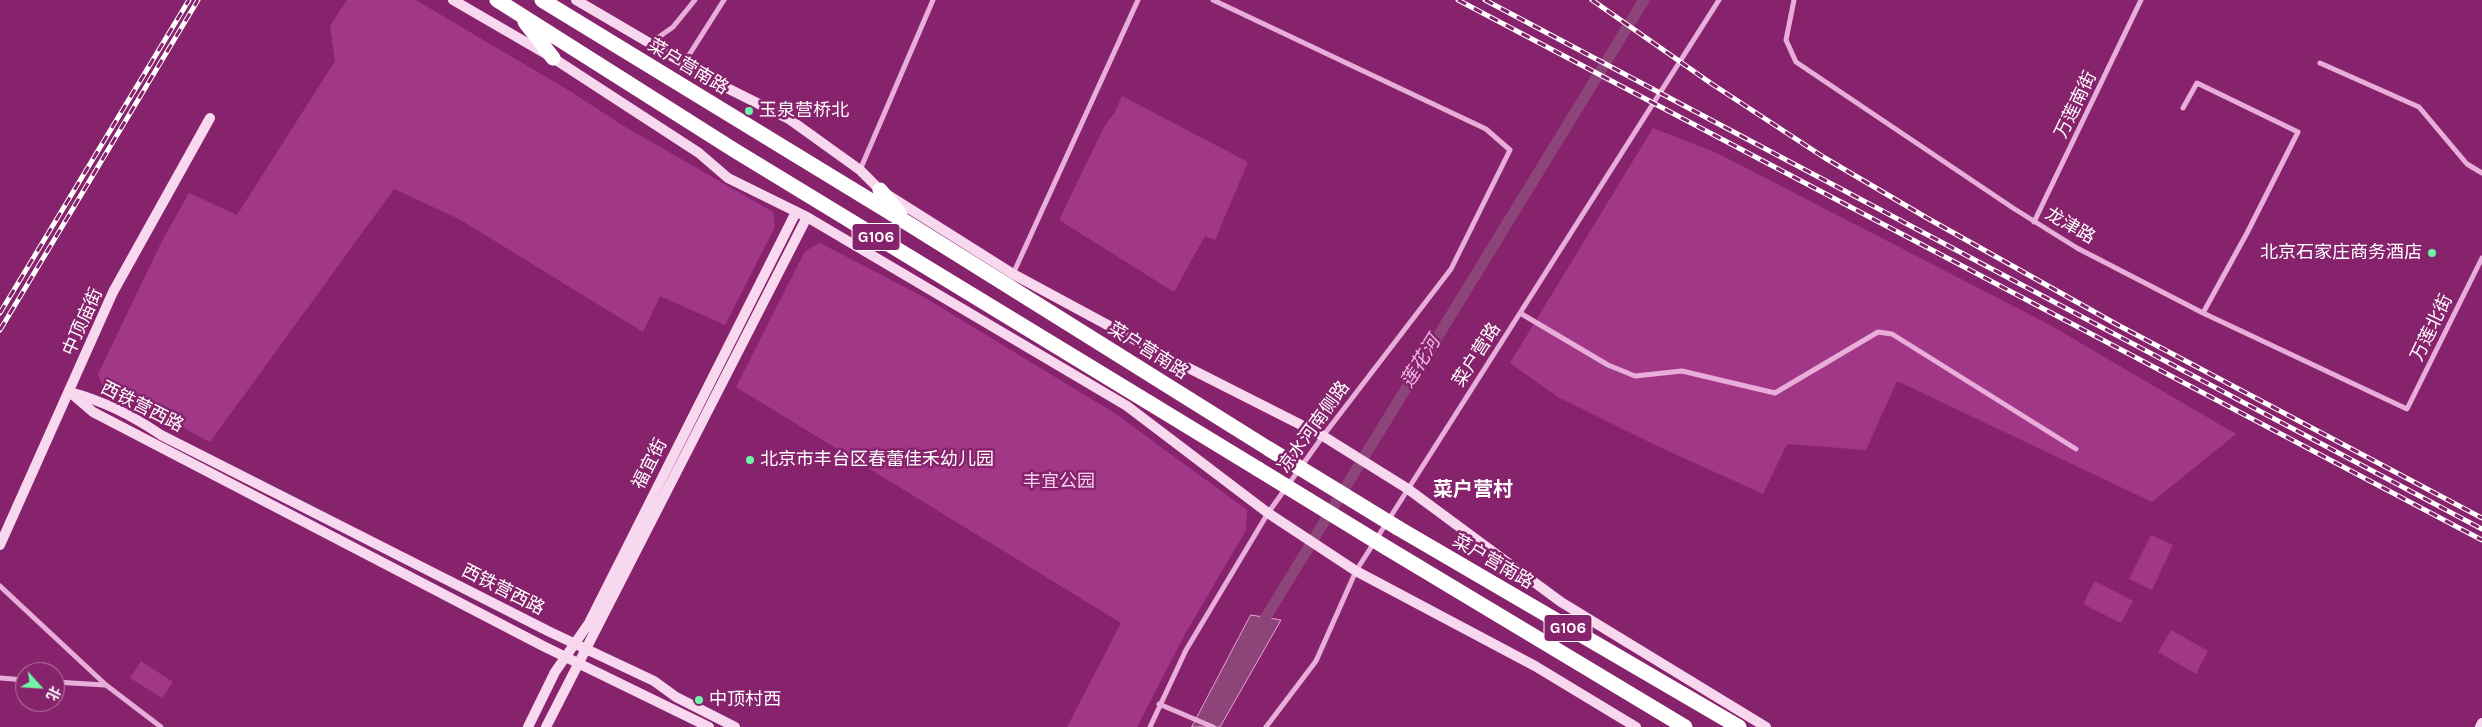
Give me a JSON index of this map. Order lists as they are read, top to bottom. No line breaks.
{"streets":{"highway":["菜户营南路","G106"],"street":["万莲南街","龙津路","中顶庙街","万莲北街","菜户营路","西铁营西路","凉水河南侧路","福宜街"]},"crossings":[["菜户营南路","菜户营路"],["菜户营南路","凉水河南侧路"],["万莲南街","龙津路"],["龙津路","万莲北街"],["中顶庙街","西铁营西路"],["西铁营西路","福宜街"]],"districts":["菜户营村"],"water":["莲花河"],"parks":["丰宜公园"],"places":["玉泉营桥北","北京石家庄商务酒店","北京市丰台区春蕾佳禾幼儿园","中顶村西"],"north":"bottom right"}
